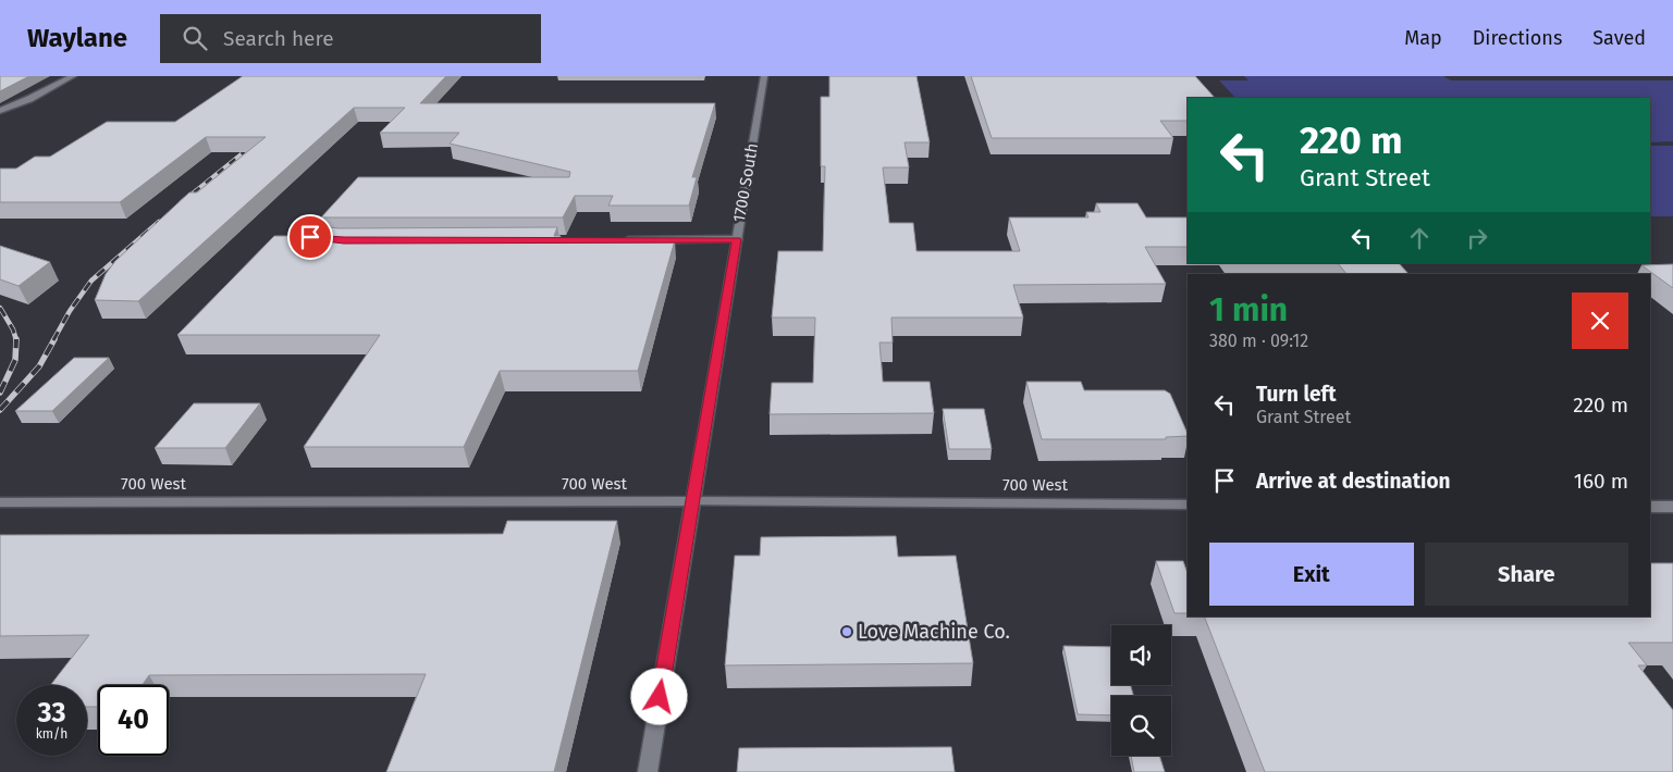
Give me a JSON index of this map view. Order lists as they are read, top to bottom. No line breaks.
{"streets":{"street":["1700 South","700 West"]},"crossings":[["1700 South","700 West"]],"places":["Love Machine Co."],"page":{"header":"Waylane","search":"Search here","nav":["Map","Directions","Saved"],"turn":["220 m","Grant Street"],"heading":["1 min","380 m · 09:12"],"list":[{"name":"Turn left","note":"Grant Street","value":"220 m"},{"name":"Arrive at destination","value":"160 m"}],"buttons":["Exit","Share"],"speed":"33 km/h","limit":"40"}}
